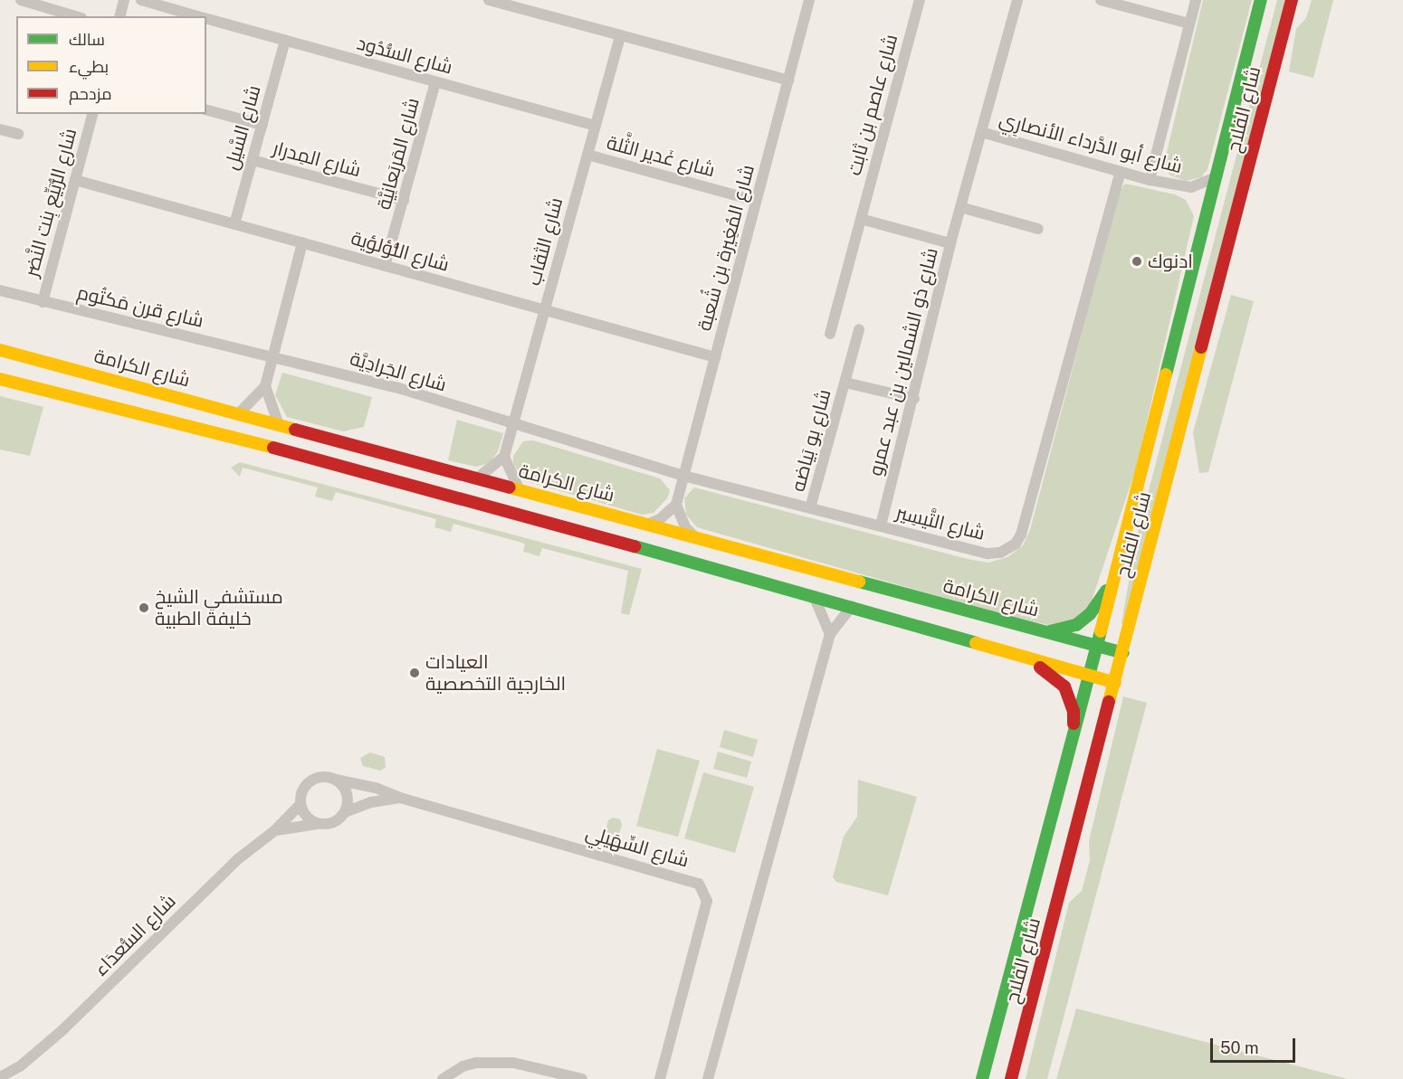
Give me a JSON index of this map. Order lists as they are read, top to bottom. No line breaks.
{"streets":{"main road":["شارع الفلاح","شارع الكرامة"],"street":["شارع السُّدُود","شارع عاصم بن ثابت","شارع السَّيل","شارع أبو الدَّرداء الأنصارِي","شارع المَربَعانِيَّة","شارع غَدير الثَّلة","شارع المِدرار","شارع الرُّبَيِّع بِنت النَّضر","شارع الثقاب","شارع المُغِيرة بن شُعبة","شارع اللُّؤلؤية","شارع قرن مَكتُوم","شارع ذو الشمالين بن عبد عمرو","شارع الجَرادِيَّة","شارع بو بَياضه","شارع التَّيسِير","شارع السِّهَيلِي","شارع السُّعدَاء"]},"crossings":[["شارع السُّدُود","شارع السَّيل"],["شارع السُّدُود","شارع المَربَعانِيَّة"],["شارع السُّدُود","شارع الثقاب"],["شارع الفلاح","شارع أبو الدَّرداء الأنصارِي"],["شارع الفلاح","شارع الكرامة"],["شارع السَّيل","شارع المِدرار"],["شارع السَّيل","شارع اللُّؤلؤية"],["شارع أبو الدَّرداء الأنصارِي","شارع ذو الشمالين بن عبد عمرو"],["شارع أبو الدَّرداء الأنصارِي","شارع التَّيسِير"],["شارع المَربَعانِيَّة","شارع المِدرار"],["شارع المَربَعانِيَّة","شارع اللُّؤلؤية"],["شارع غَدير الثَّلة","شارع الثقاب"],["شارع غَدير الثَّلة","شارع المُغِيرة بن شُعبة"],["شارع الرُّبَيِّع بِنت النَّضر","شارع اللُّؤلؤية"],["شارع الرُّبَيِّع بِنت النَّضر","شارع قرن مَكتُوم"],["شارع الثقاب","شارع اللُّؤلؤية"],["شارع الثقاب","شارع الجَرادِيَّة"],["شارع الثقاب","شارع التَّيسِير"],["شارع المُغِيرة بن شُعبة","شارع اللُّؤلؤية"],["شارع المُغِيرة بن شُعبة","شارع التَّيسِير"],["شارع قرن مَكتُوم","شارع الجَرادِيَّة"],["شارع ذو الشمالين بن عبد عمرو","شارع بو بَياضه"],["شارع ذو الشمالين بن عبد عمرو","شارع التَّيسِير"],["شارع الجَرادِيَّة","شارع التَّيسِير"],["شارع بو بَياضه","شارع التَّيسِير"],["شارع السِّهَيلِي","شارع السُّعدَاء"]],"places":["ادنوك","مستشفي الشيخ خليفة الطبية","العيادات الخارجية التخصصية"],"legend":["سالك","بطيء","مزدحم"],"scale_bar":"50 m"}
